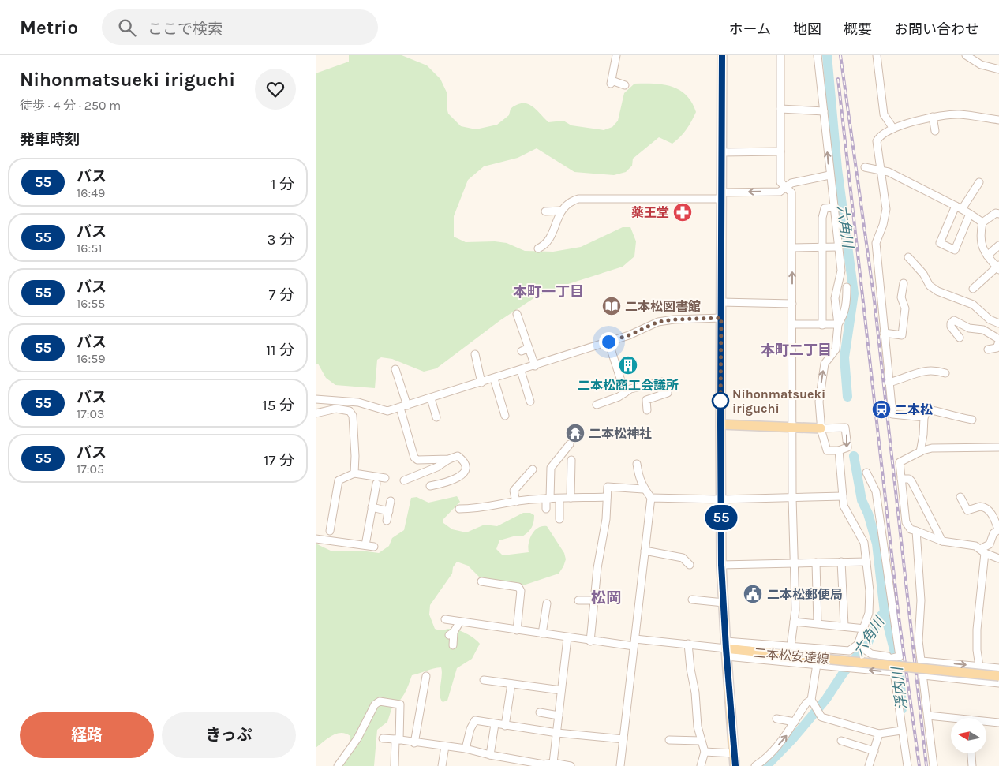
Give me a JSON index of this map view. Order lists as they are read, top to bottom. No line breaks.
{"streets":{"main road":["二本松安達線"]},"districts":["本町一丁目","本町二丁目","松岡"],"water":["六角川","浮内川"],"places":{"pharmacy":["薬王堂"],"library":["二本松図書館"],"building":["二本松商工会議所"],"other":["Nihonmatsueki iriguchi"],"station":["二本松"],"temple":["二本松神社"],"public building":["二本松郵便局"]},"lines":["bus line 55"],"north":"left","page":{"header":"Metrio","search":"ここで検索","nav":["ホーム","地図","概要","お問い合わせ"],"heading":[["Nihonmatsueki iriguchi","徒歩 · 4 分 · 250 m"],"発車時刻"],"on_map":"55","list":[{"mark":"55","name":"バス","note":"16:49","value":"1 分"},{"mark":"55","name":"バス","note":"16:51","value":"3 分"},{"mark":"55","name":"バス","note":"16:55","value":"7 分"},{"mark":"55","name":"バス","note":"16:59","value":"11 分"},{"mark":"55","name":"バス","note":"17:03","value":"15 分"},{"mark":"55","name":"バス","note":"17:05","value":"17 分"}],"buttons":["経路","きっぷ"]}}
